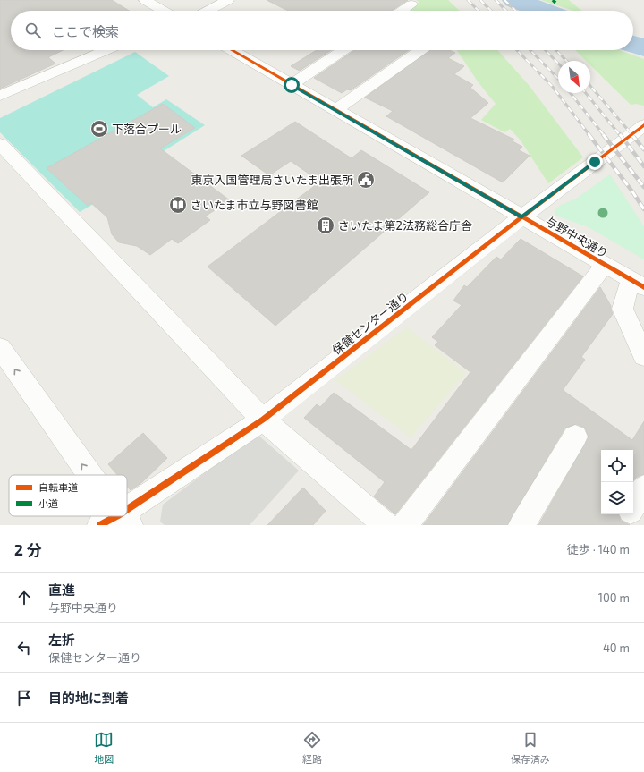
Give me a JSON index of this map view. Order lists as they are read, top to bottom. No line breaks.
{"streets":{"street":["与野中央通り","保健センター通り"]},"crossings":[["与野中央通り","保健センター通り"]],"places":{"sports":["下落合プール"],"public building":["東京入国管理局さいたま出張所"],"library":["さいたま市立与野図書館"],"building":["さいたま第2法務総合庁舎"]},"legend":["自転車道","小道"],"north":"bottom right","page":{"search":"ここで検索","heading":["2 分","徒歩 · 140 m"],"list":[["直進","与野中央通り","100 m"],["左折","保健センター通り","40 m"],"目的地に到着"],"nav":["地図","経路","保存済み"]}}
